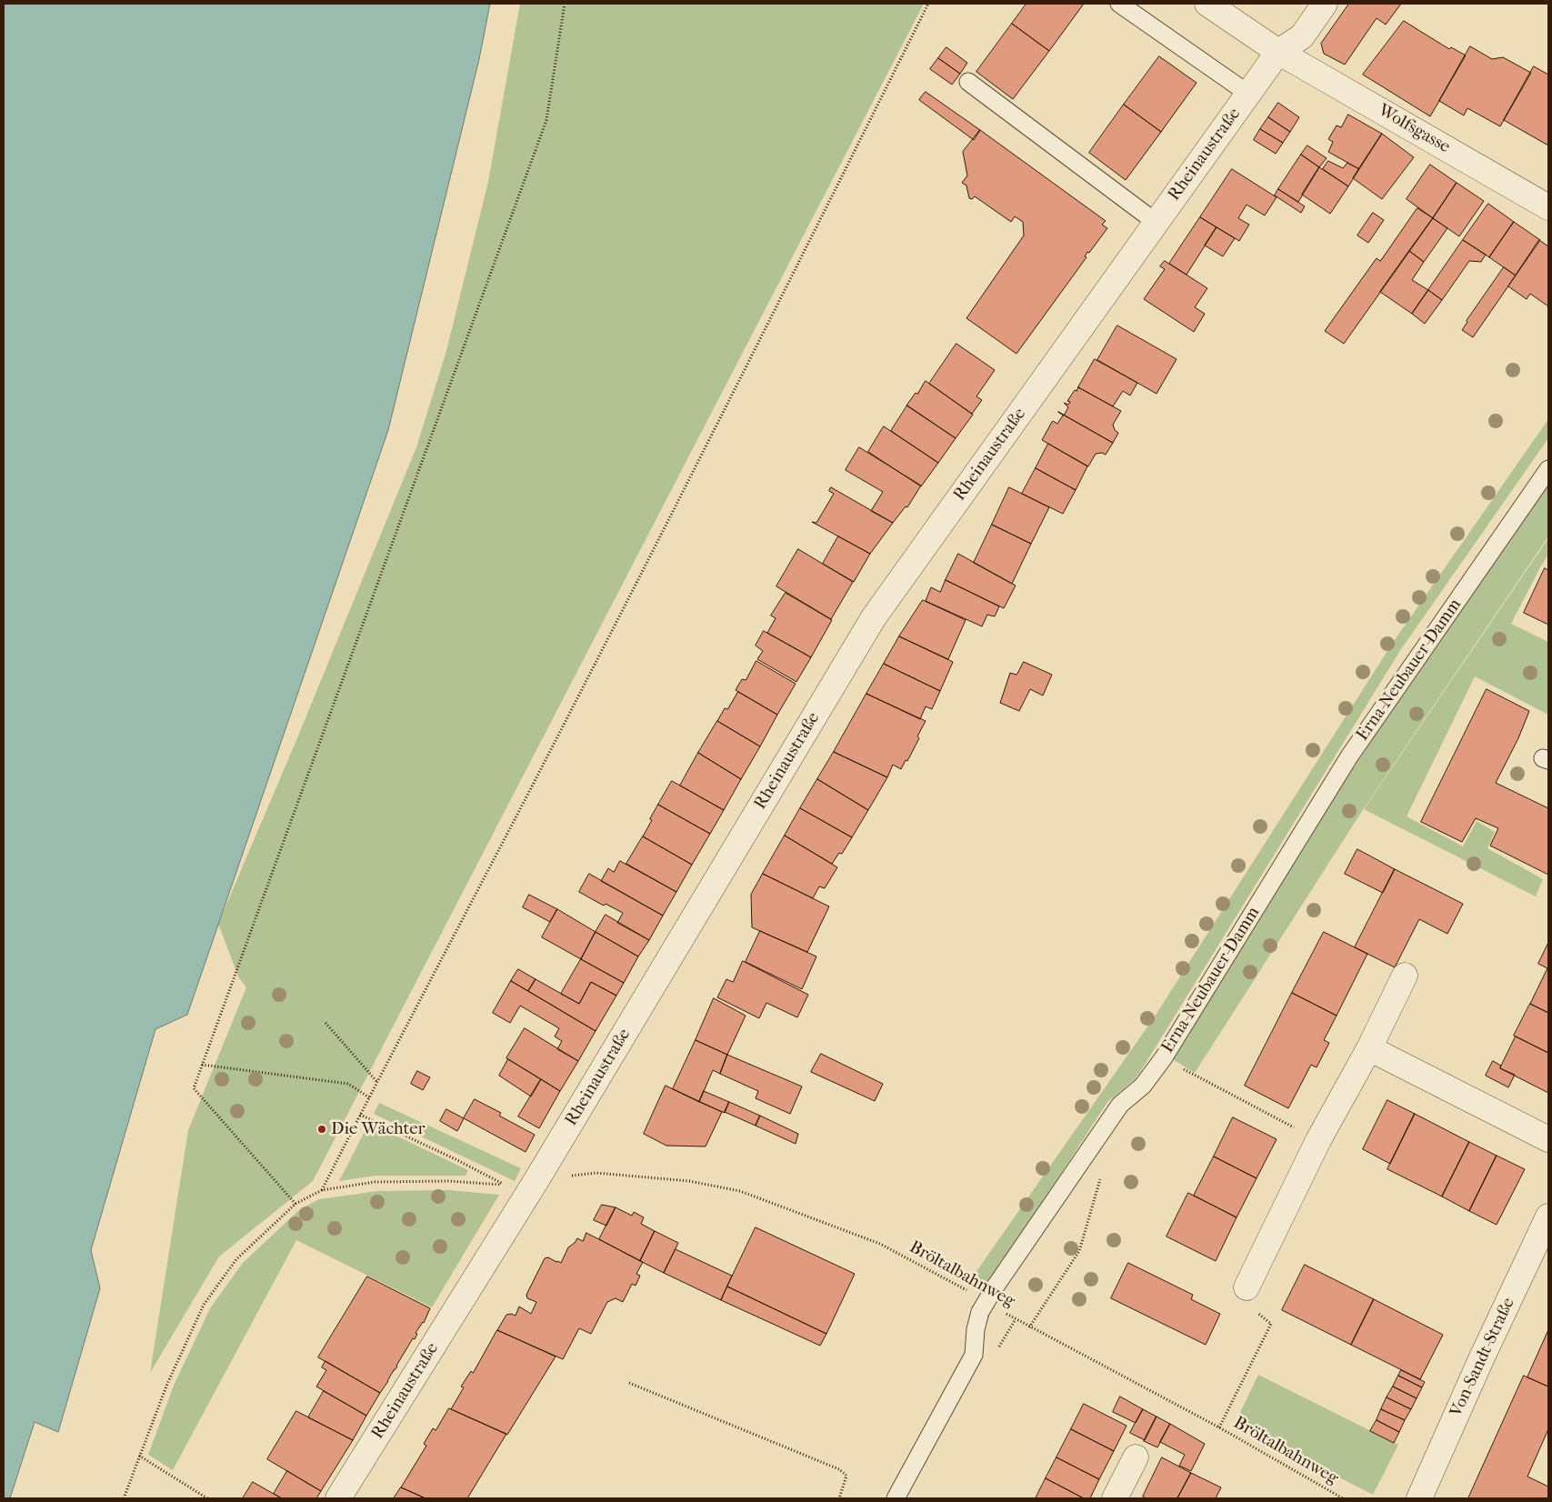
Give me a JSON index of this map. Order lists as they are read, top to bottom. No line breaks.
{"streets":{"street":["Wolfsgasse","Rheinaustraße","Von-Sandt-Straße"],"lane":["Erna-Neubauer-Damm"],"path":["Bröltalbahnweg"]},"crossings":[["Wolfsgasse","Rheinaustraße"],["Rheinaustraße","Bröltalbahnweg"]],"places":["Die Wächter"]}
